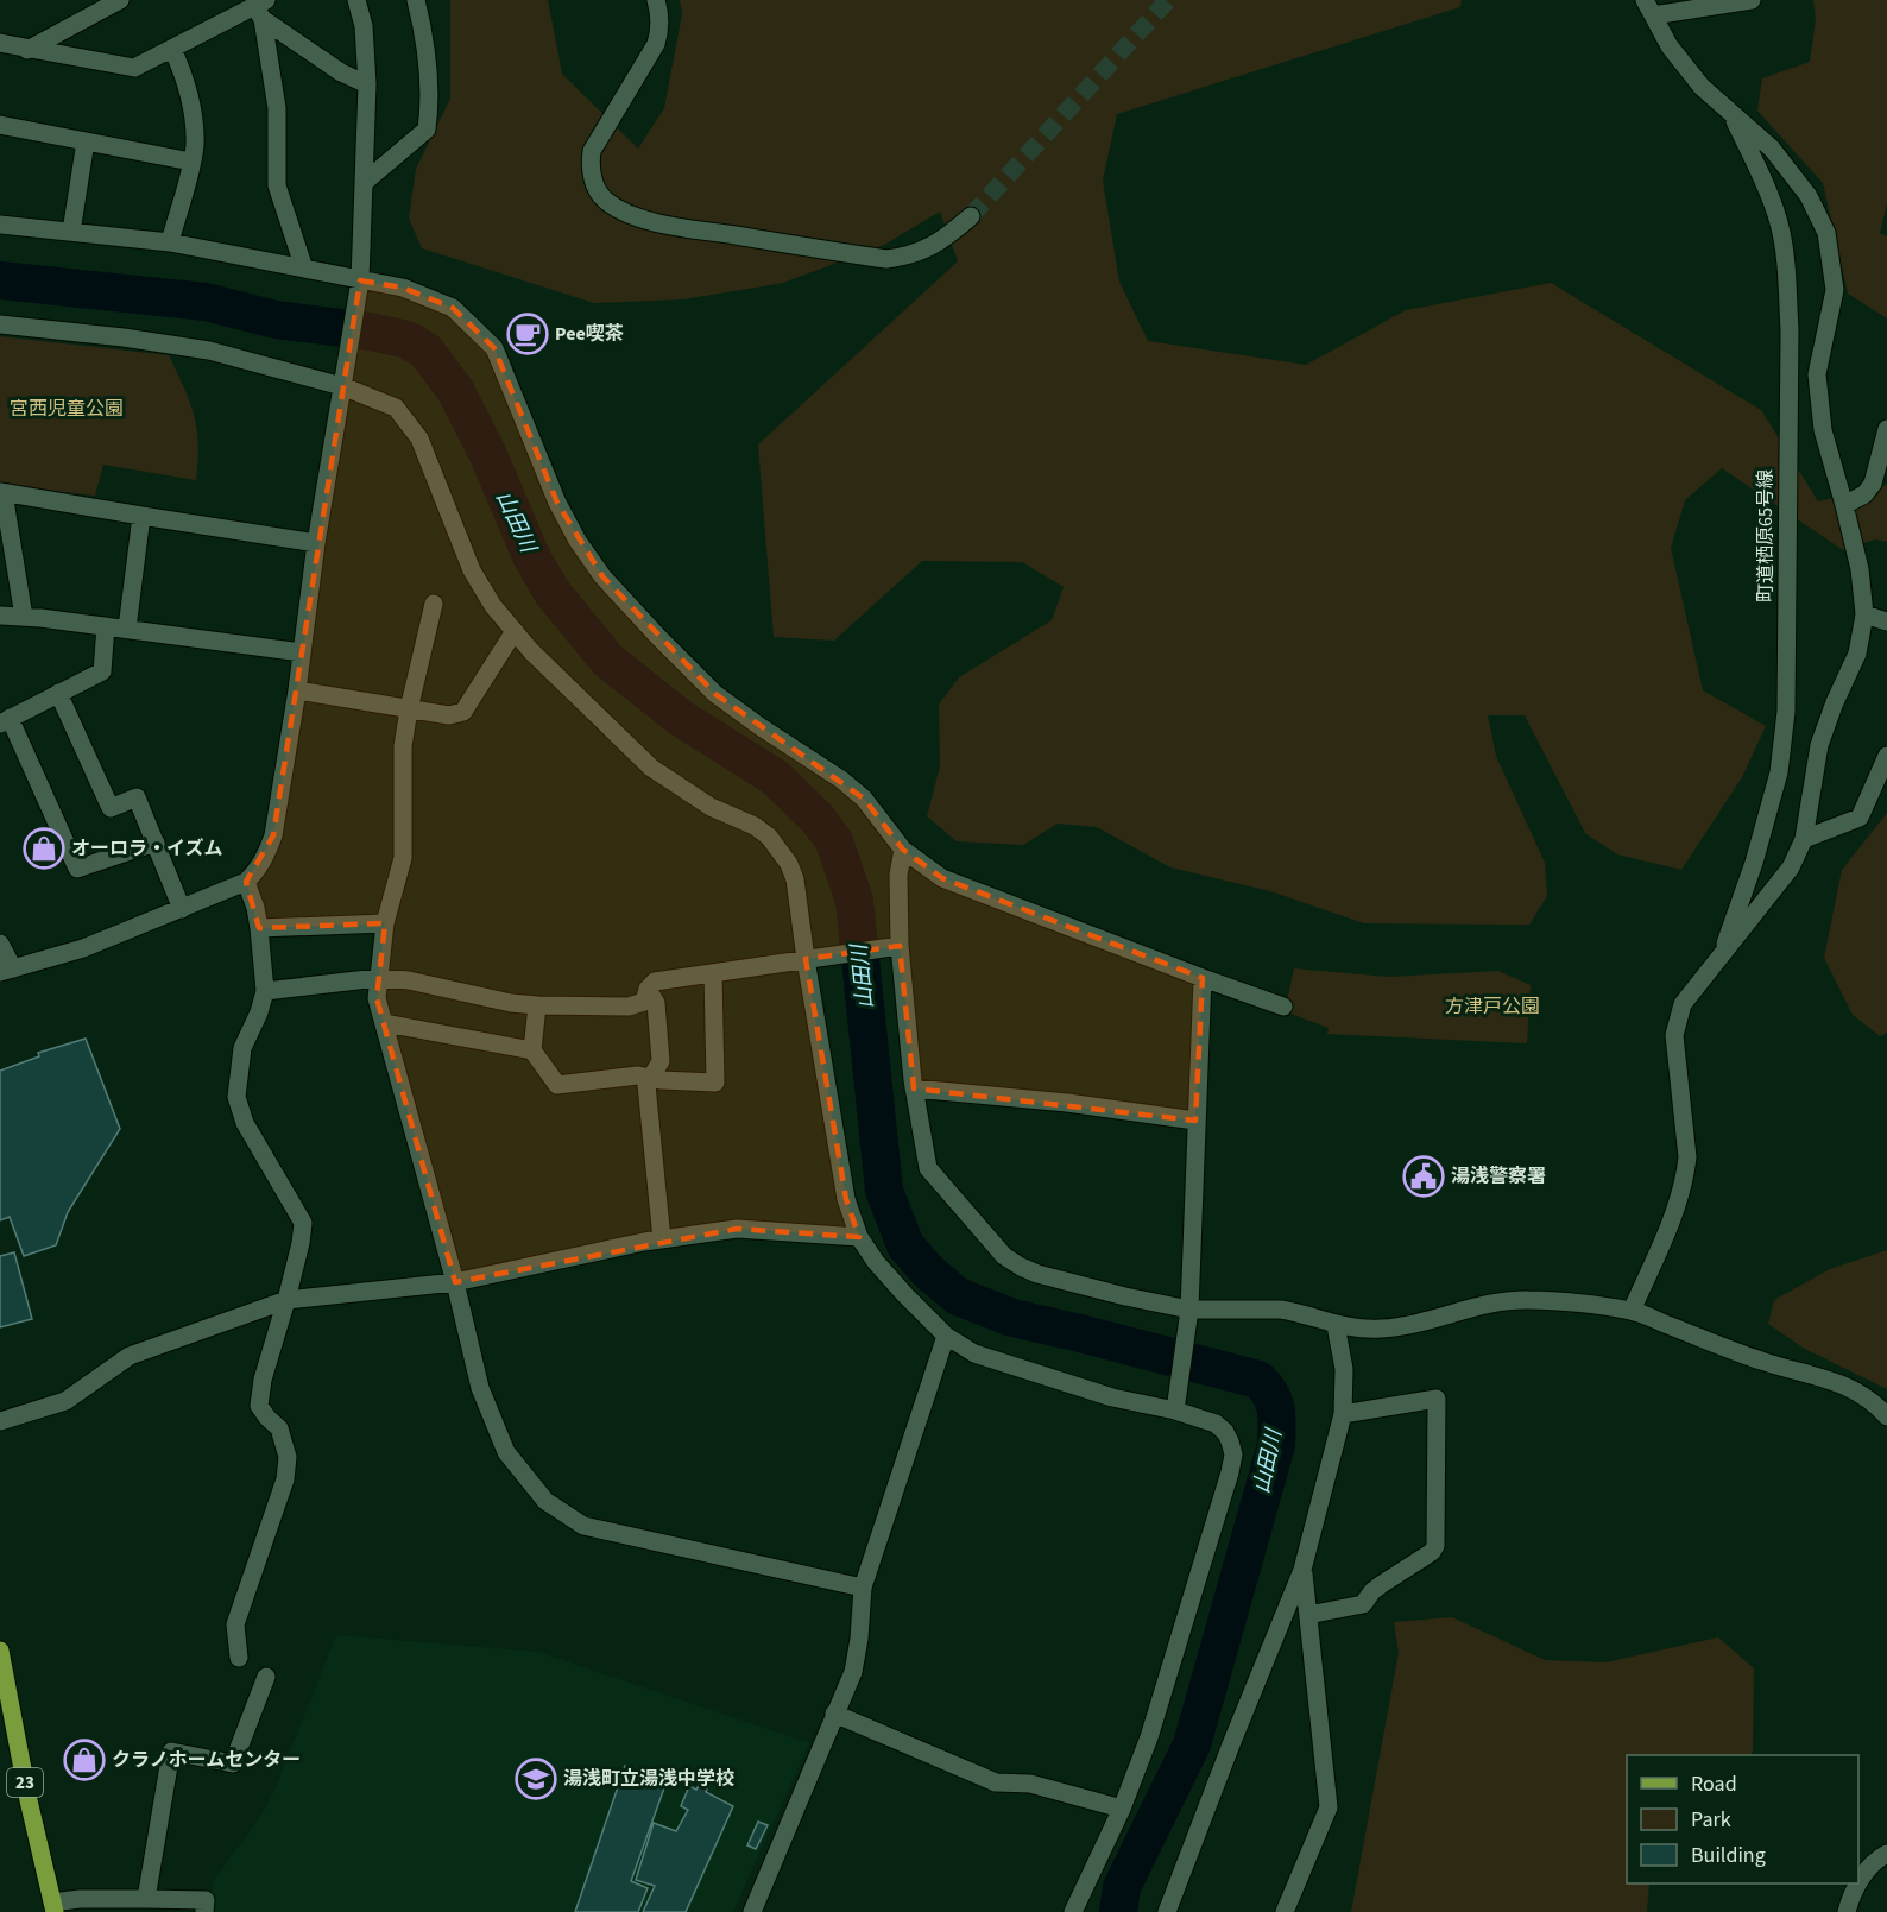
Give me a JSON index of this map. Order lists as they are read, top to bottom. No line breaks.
{"streets":{"main road":["23"],"street":["町道栖原65号線"]},"water":["山田川"],"parks":["宮西児童公園","方津戸公園"],"places":{"cafe":["Pee喫茶"],"shop":["オーロラ・イズム","クラノホームセンター"],"public building":["湯浅警察署"],"school or university":["湯浅町立湯浅中学校"]},"legend":["Road","Park","Building"]}
